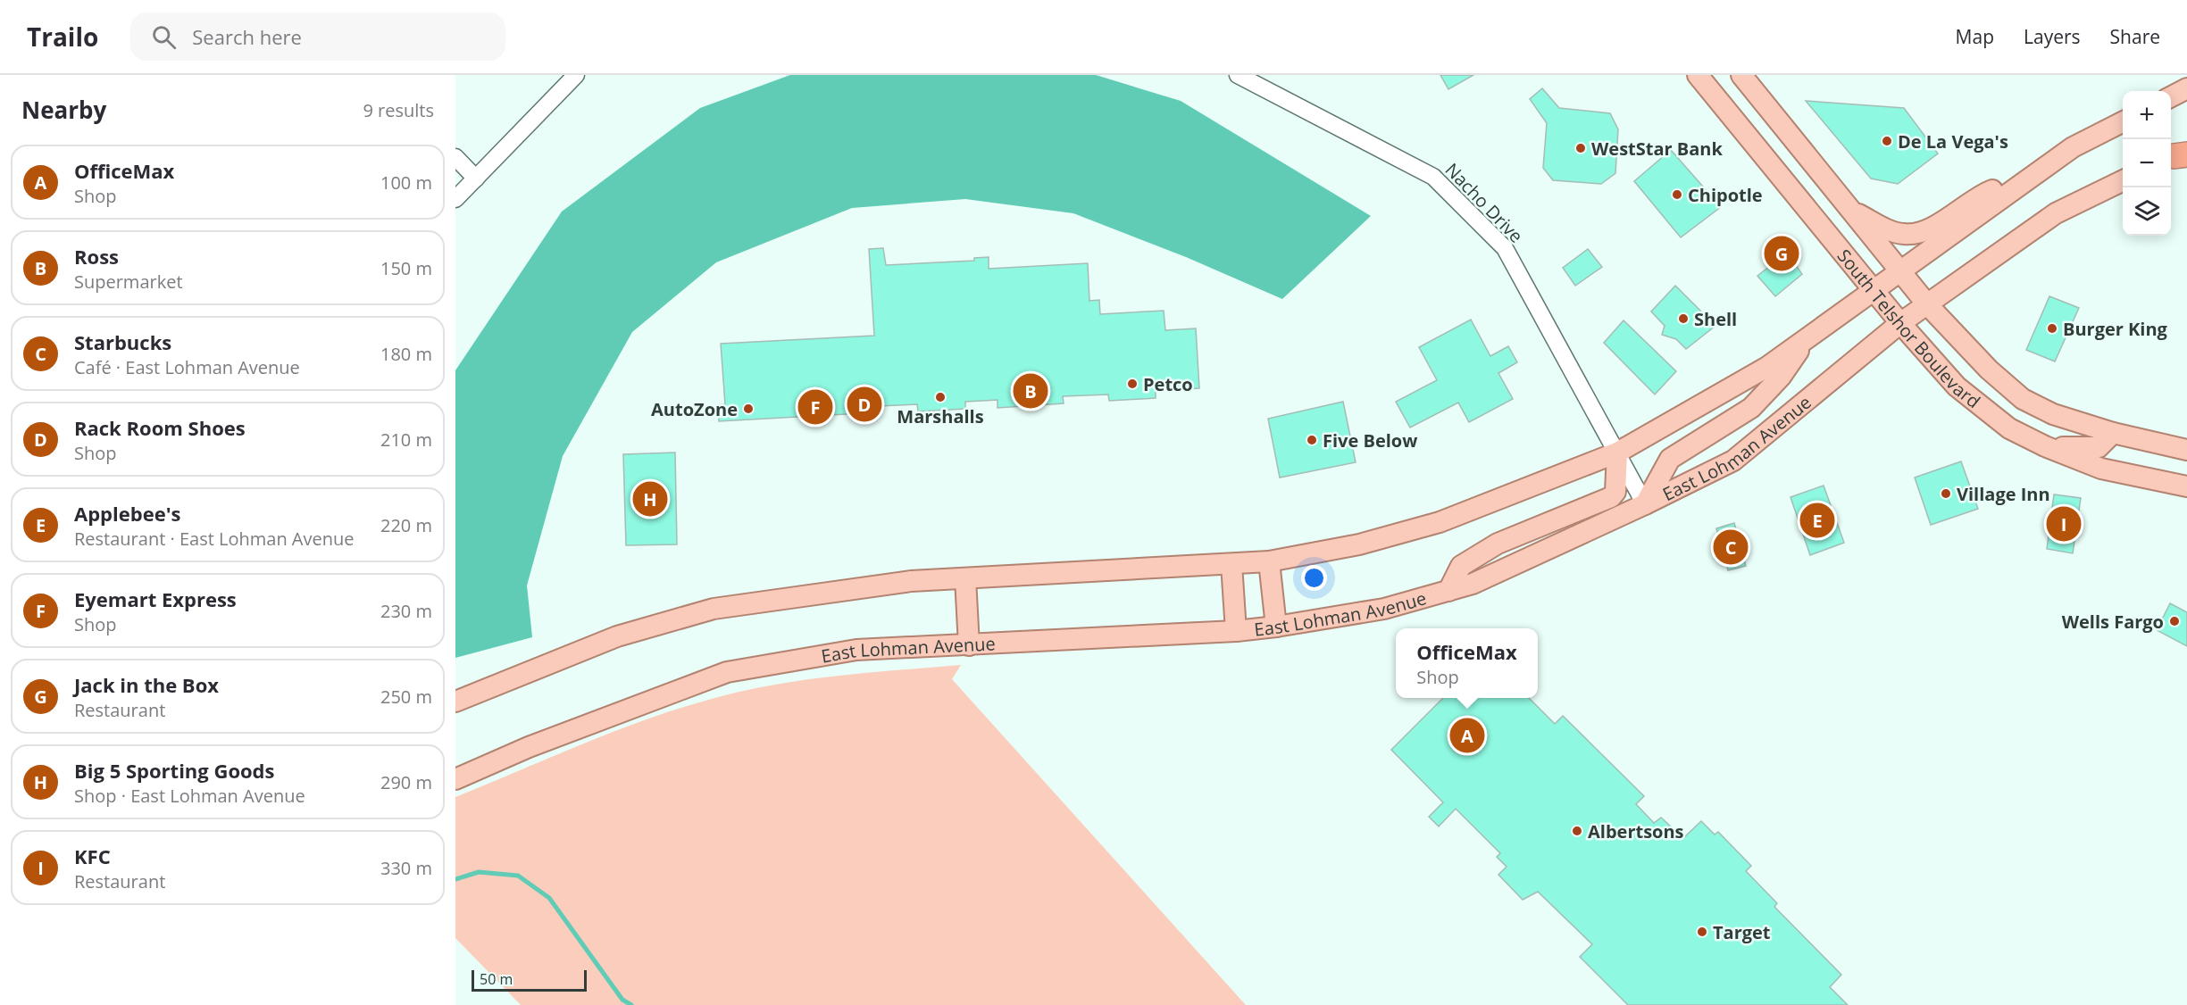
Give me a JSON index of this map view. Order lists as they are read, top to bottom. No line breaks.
{"streets":{"main road":["South Telshor Boulevard","East Lohman Avenue"],"street":["Nacho Drive"]},"crossings":[["Nacho Drive","East Lohman Avenue"],["South Telshor Boulevard","East Lohman Avenue"]],"places":["De La Vega's","WestStar Bank","Chipotle","Shell","Burger King","Petco","Marshalls","AutoZone","Five Below","Village Inn","Wells Fargo","Albertsons","Target"],"scale_bar":"50 m","page":{"header":"Trailo","search":"Search here","nav":["Map","Layers","Share"],"heading":["Nearby","9 results"],"map_buttons":["+","−"],"list":[{"mark":"A","name":"OfficeMax","note":"Shop","value":"100 m"},{"mark":"B","name":"Ross","note":"Supermarket","value":"150 m"},{"mark":"C","name":"Starbucks","note":"Café · East Lohman Avenue","value":"180 m"},{"mark":"D","name":"Rack Room Shoes","note":"Shop","value":"210 m"},{"mark":"E","name":"Applebee's","note":"Restaurant · East Lohman Avenue","value":"220 m"},{"mark":"F","name":"Eyemart Express","note":"Shop","value":"230 m"},{"mark":"G","name":"Jack in the Box","note":"Restaurant","value":"250 m"},{"mark":"H","name":"Big 5 Sporting Goods","note":"Shop · East Lohman Avenue","value":"290 m"},{"mark":"I","name":"KFC","note":"Restaurant","value":"330 m"}],"pins":["G","B","D","F","H","E","I","C","A"],"popup":["OfficeMax","Shop"],"scale":"50 m"}}
